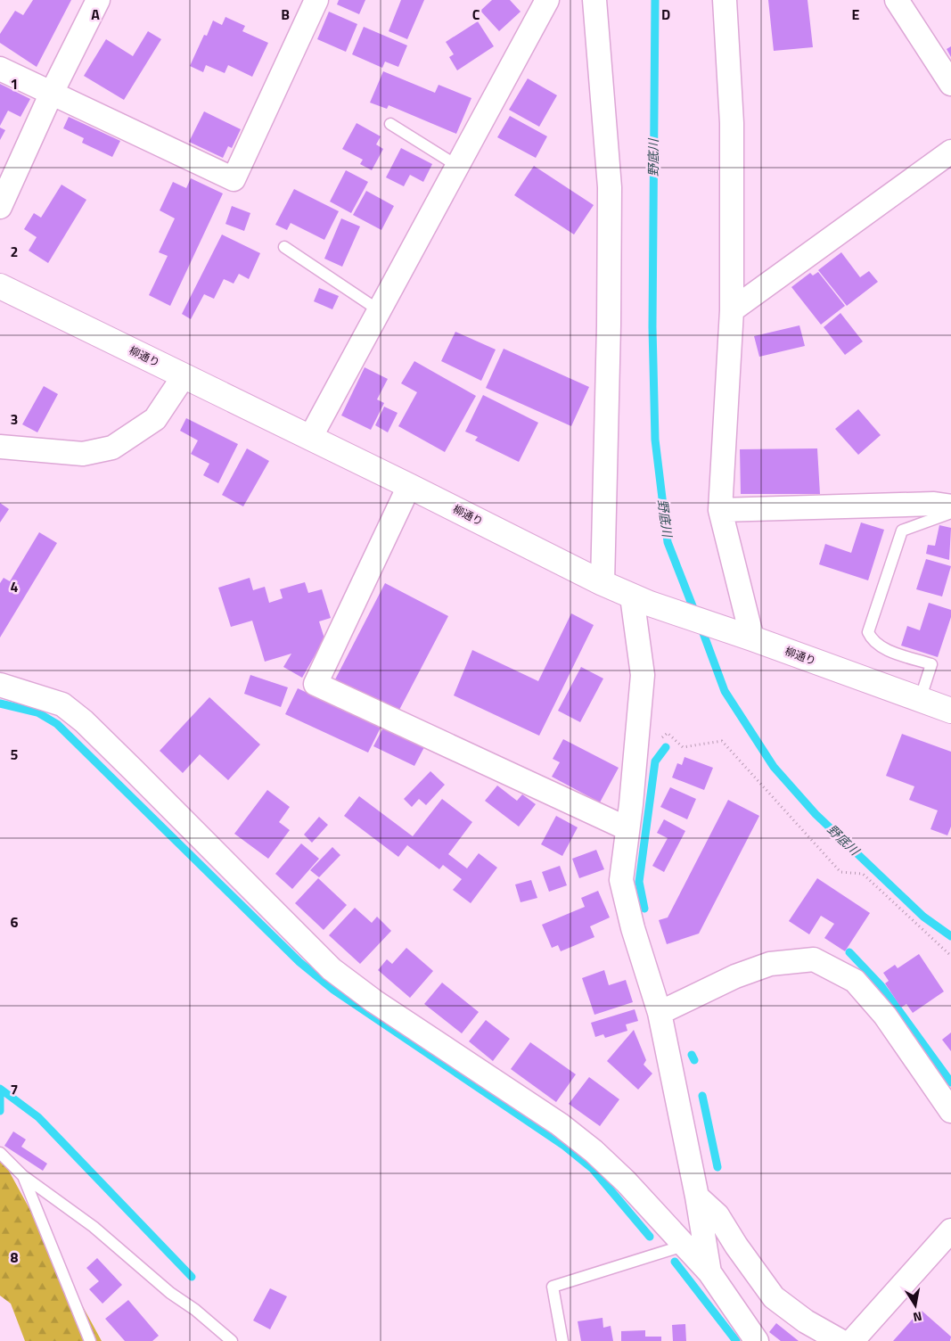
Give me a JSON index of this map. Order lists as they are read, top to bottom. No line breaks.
{"streets":{"street":["柳通り"]},"water":["野底川"],"north":"bottom","grid":{"columns":["A","B","C","D","E"],"rows":["1","2","3","4","5","6","7","8"]}}
